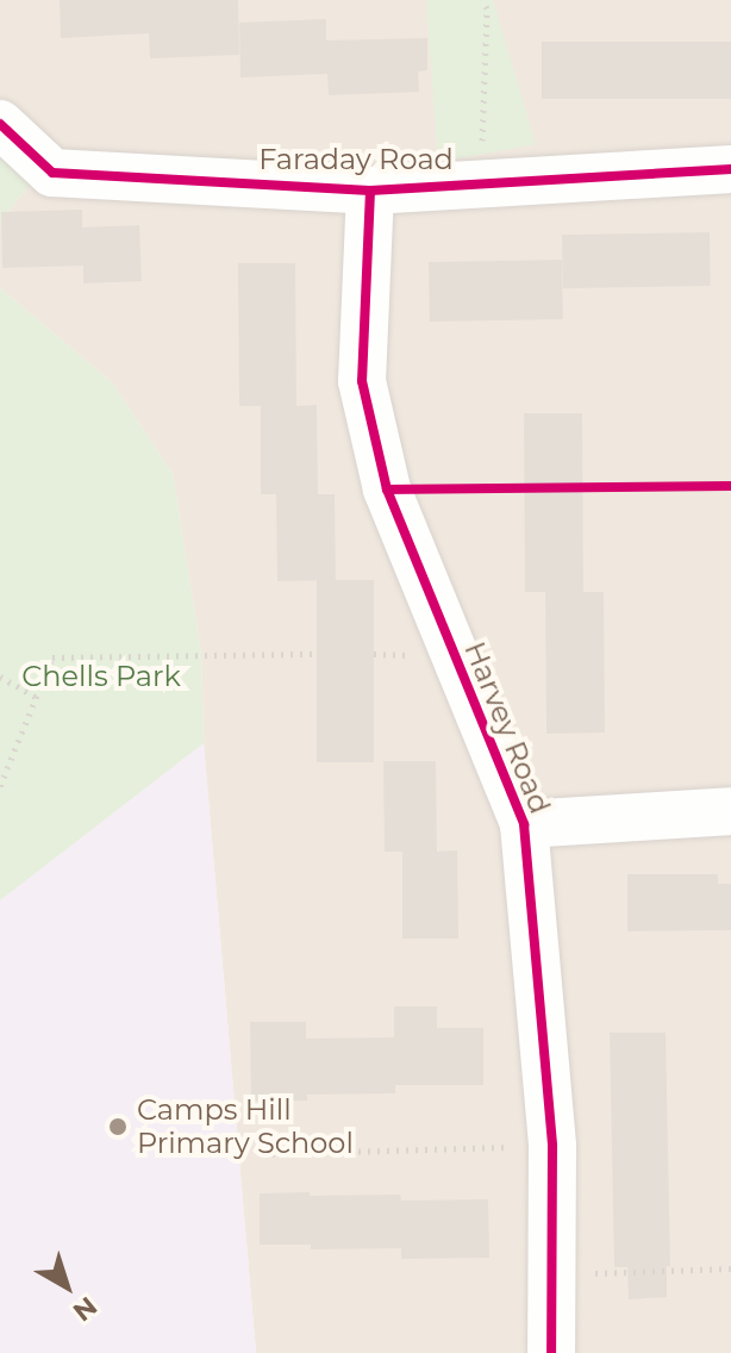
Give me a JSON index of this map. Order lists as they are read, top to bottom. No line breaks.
{"streets":{"street":["Faraday Road","Harvey Road"]},"crossings":[["Faraday Road","Harvey Road"]],"parks":["Chells Park"],"places":["Camps Hill Primary School"],"north":"bottom right"}
